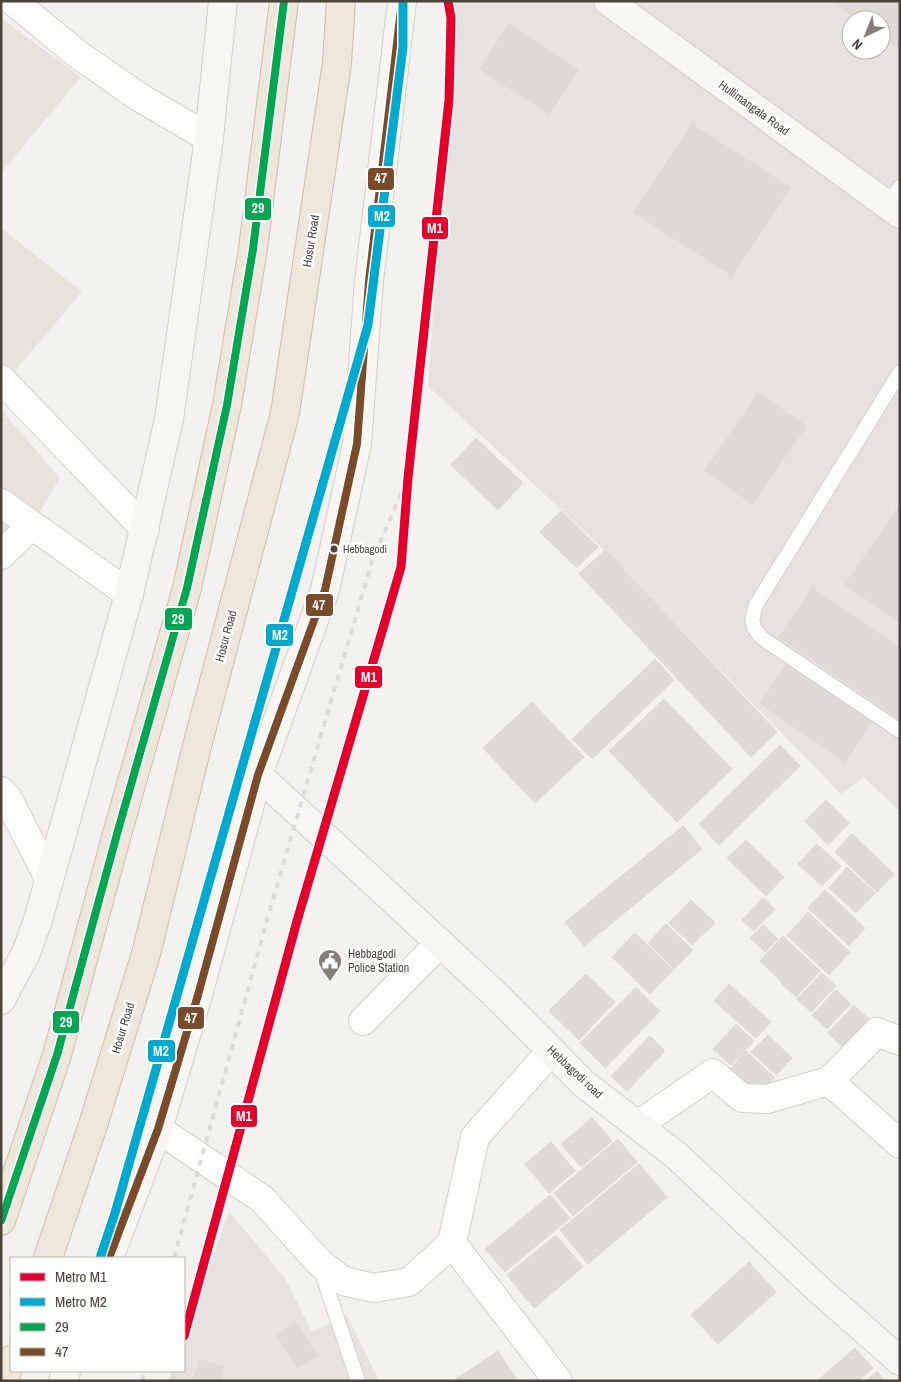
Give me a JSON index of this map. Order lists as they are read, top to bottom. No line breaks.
{"streets":{"highway":["Hosur Road"],"street":["Hullimangala Road","Hebbagodi road"]},"places":{"other":["Hebbagodi"],"public building":["Hebbagodi Police Station"]},"lines":["metro line M1","metro line M2","transit line 29","transit line 47"],"legend":["Metro M1","Metro M2","29","47"],"north":"bottom left"}
